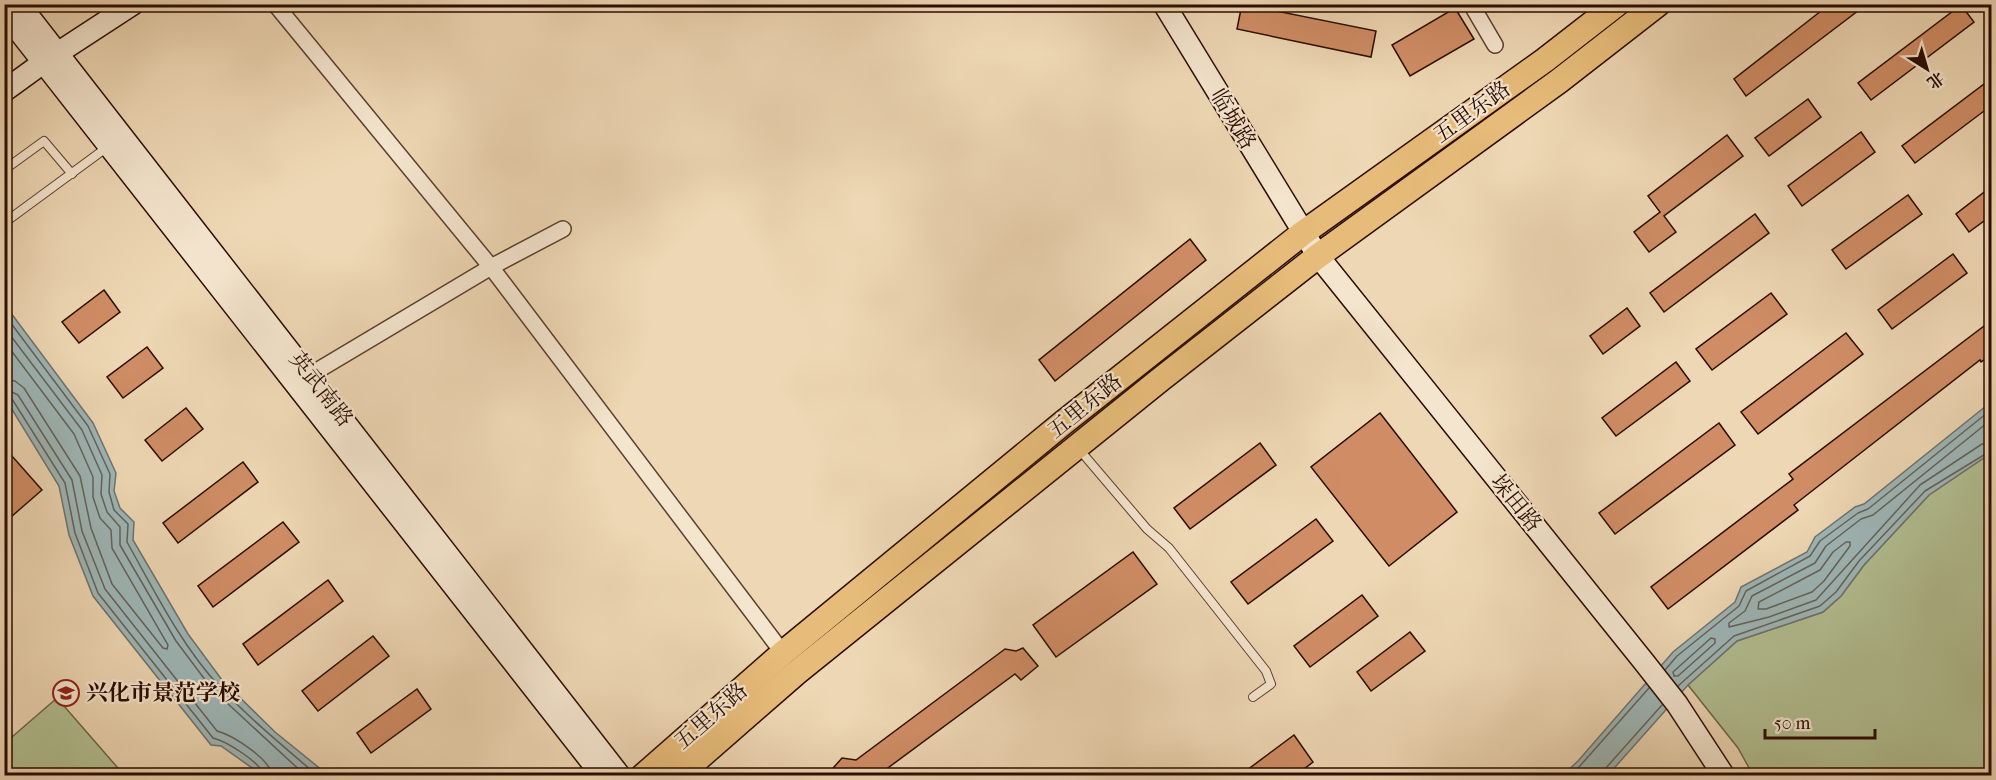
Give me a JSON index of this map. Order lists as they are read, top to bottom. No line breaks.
{"streets":{"main road":["五里东路","临城路","英武南路","垛田路"]},"crossings":[["五里东路","临城路"],["五里东路","垛田路"],["临城路","垛田路"]],"places":{"school or university":["兴化市景范学校"]},"scale_bar":"50 m","north":"bottom right"}
